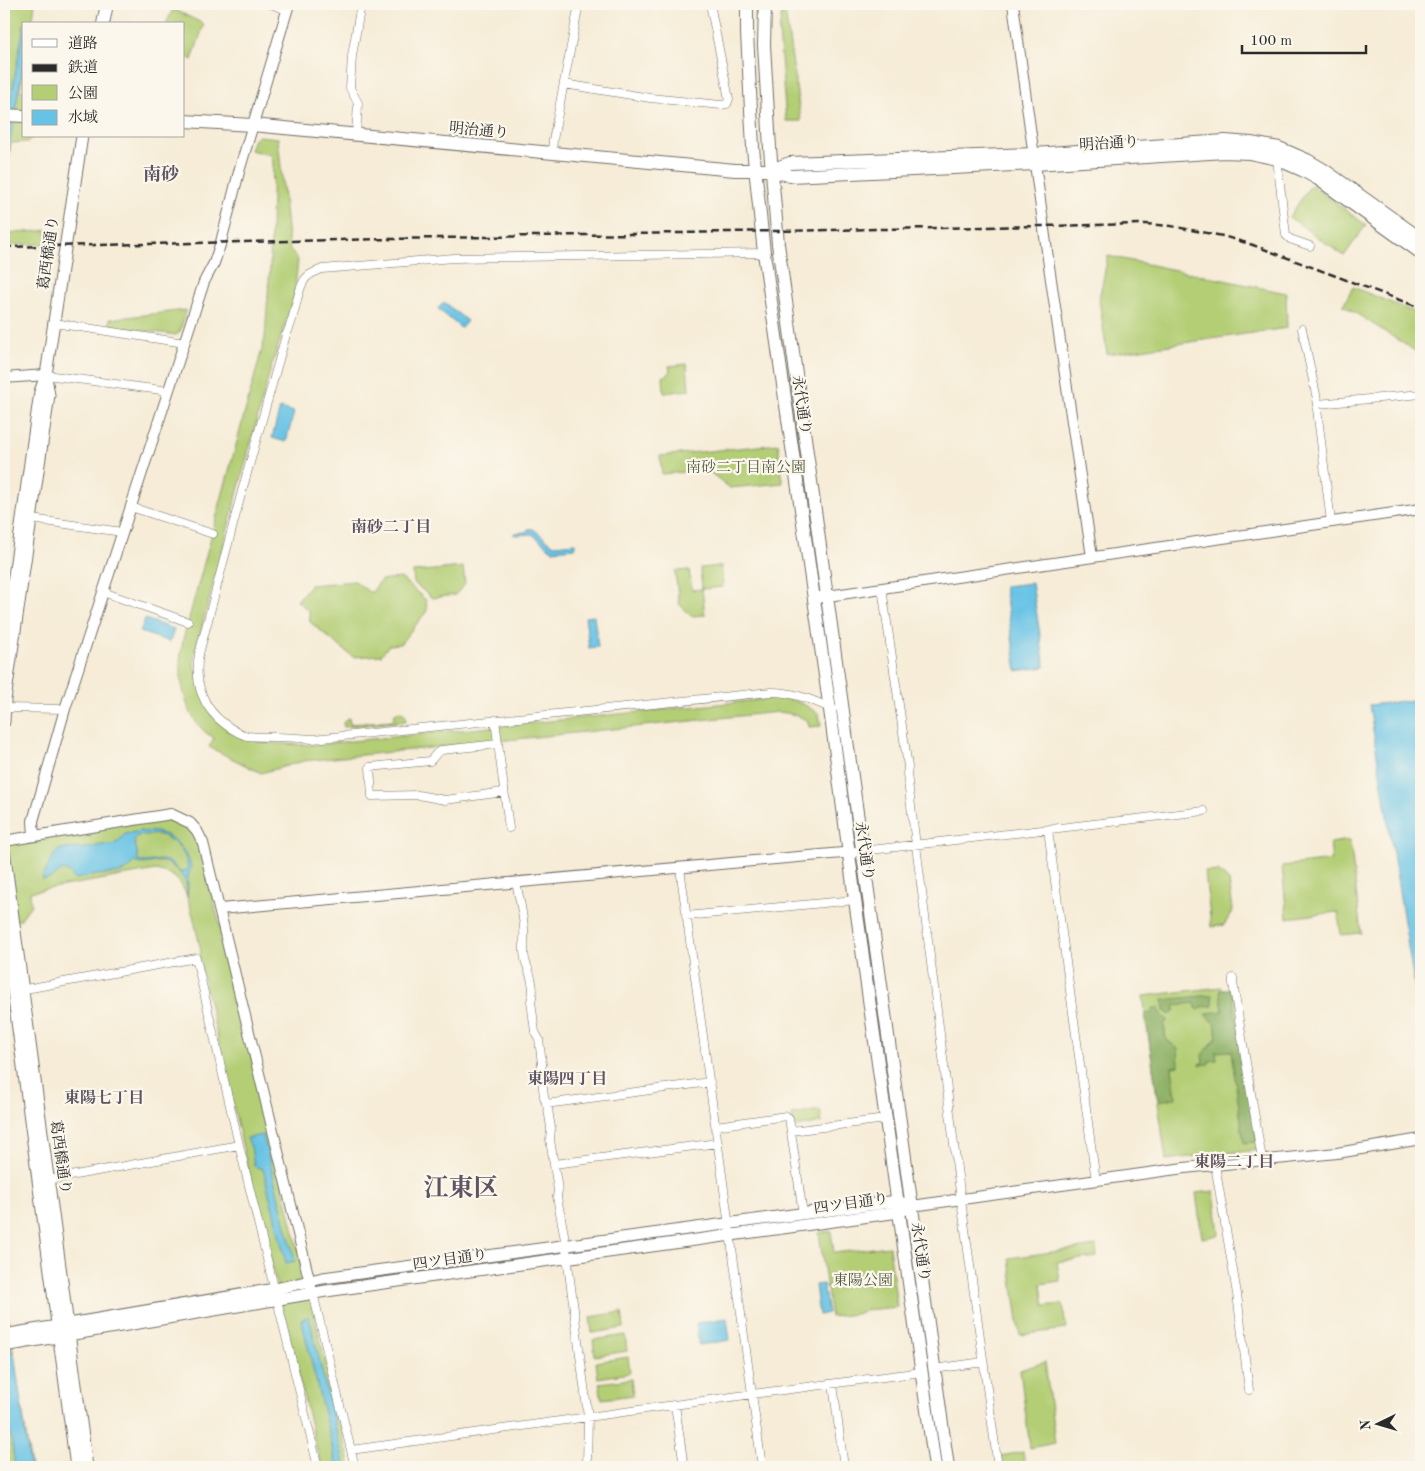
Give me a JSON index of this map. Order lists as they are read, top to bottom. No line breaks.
{"streets":{"main road":["明治通り","葛西橋通り","永代通り","四ツ目通り"]},"crossings":[["明治通り","永代通り"],["葛西橋通り","四ツ目通り"],["永代通り","四ツ目通り"]],"districts":["南砂","南砂二丁目","東陽四丁目","東陽七丁目","東陽二丁目","江東区"],"parks":["南砂二丁目南公園","東陽公園"],"legend":["道路","鉄道","公園","水域"],"scale_bar":"100 m","north":"left"}
